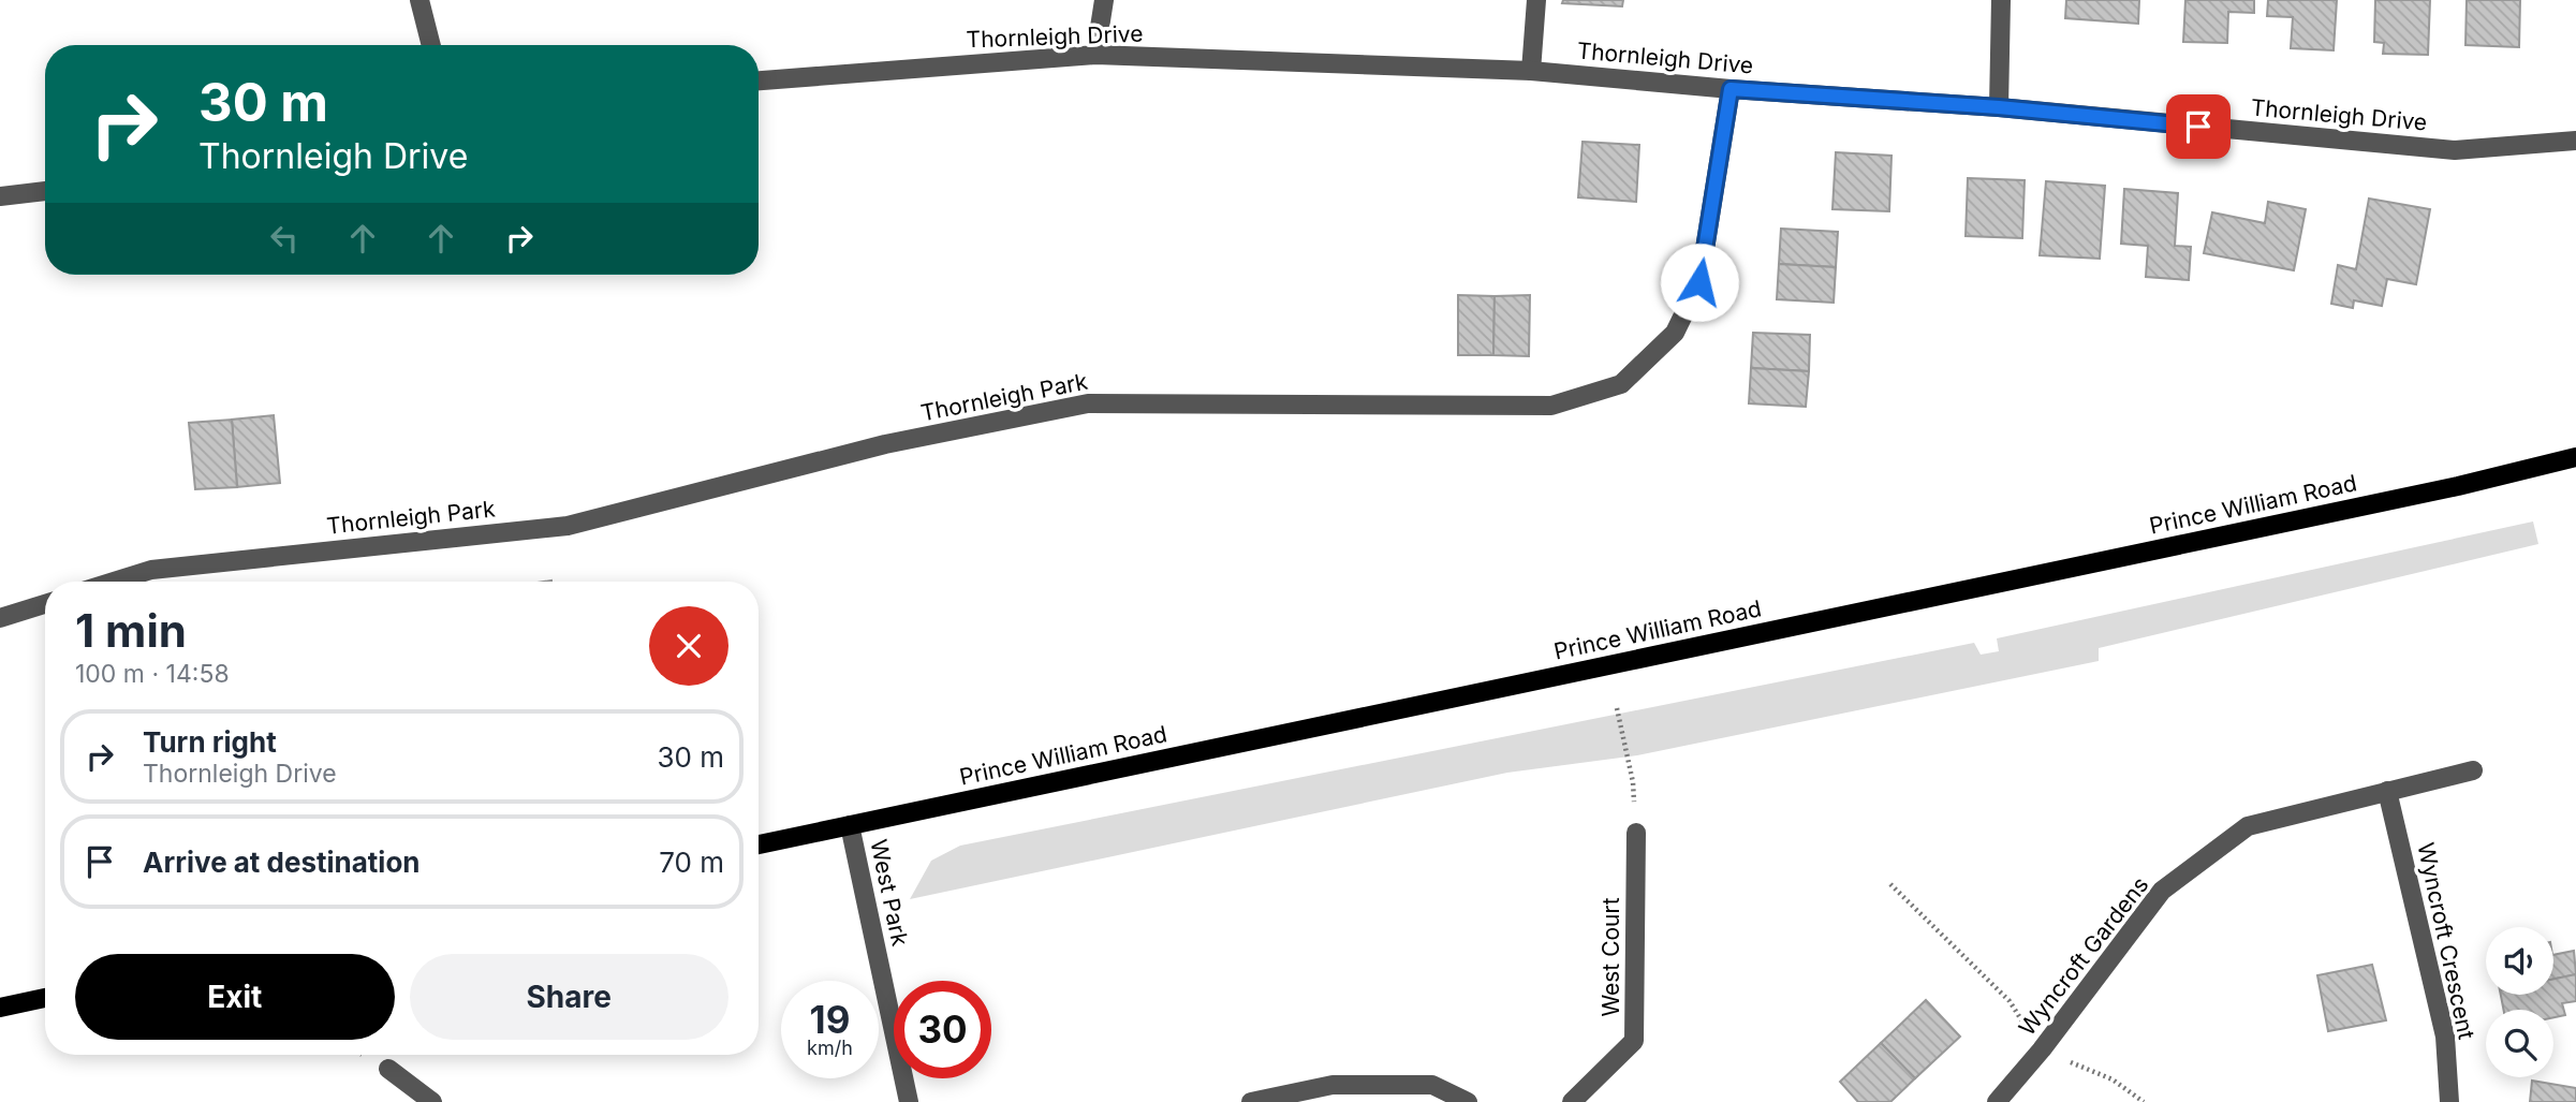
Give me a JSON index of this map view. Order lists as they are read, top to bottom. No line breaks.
{"streets":{"main road":["Prince William Road"],"street":["Thornleigh Drive","Thornleigh Park","West Park","Wyncroft Crescent","Wyncroft Gardens","West Court"]},"crossings":[["Thornleigh Drive","Thornleigh Park"],["Prince William Road","West Park"],["Wyncroft Crescent","Wyncroft Gardens"]],"page":{"turn":["30 m","Thornleigh Drive"],"heading":["1 min","100 m · 14:58"],"list":[{"name":"Turn right","note":"Thornleigh Drive","value":"30 m"},{"name":"Arrive at destination","value":"70 m"}],"buttons":["Exit","Share"],"speed":"19 km/h","limit":"30"}}
